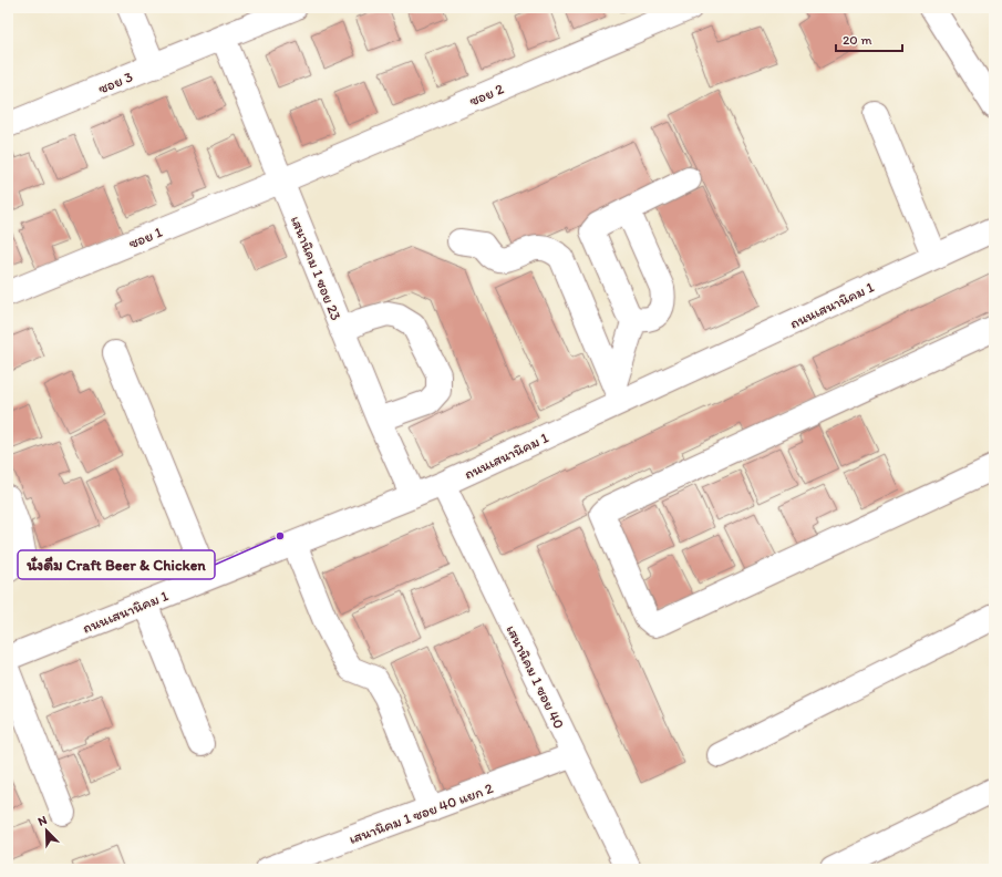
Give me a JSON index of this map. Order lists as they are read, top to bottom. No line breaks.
{"streets":{"street":["ซอย 3","ซอย 2","ซอย 1","เสนานิคม 1 ซอย 23","ถนนเสนานิคม 1","เสนานิคม 1 ซอย 40","เสนานิคม 1 ซอย 40 แยก 2"]},"crossings":[["ซอย 3","เสนานิคม 1 ซอย 23"],["ซอย 2","ซอย 1"],["ซอย 2","เสนานิคม 1 ซอย 23"],["ซอย 1","เสนานิคม 1 ซอย 23"],["เสนานิคม 1 ซอย 23","ถนนเสนานิคม 1"],["ถนนเสนานิคม 1","เสนานิคม 1 ซอย 40"],["เสนานิคม 1 ซอย 40","เสนานิคม 1 ซอย 40 แยก 2"]],"places":["นั่งดื่ม Craft Beer & Chicken"],"scale_bar":"20 m","north":"top left"}
